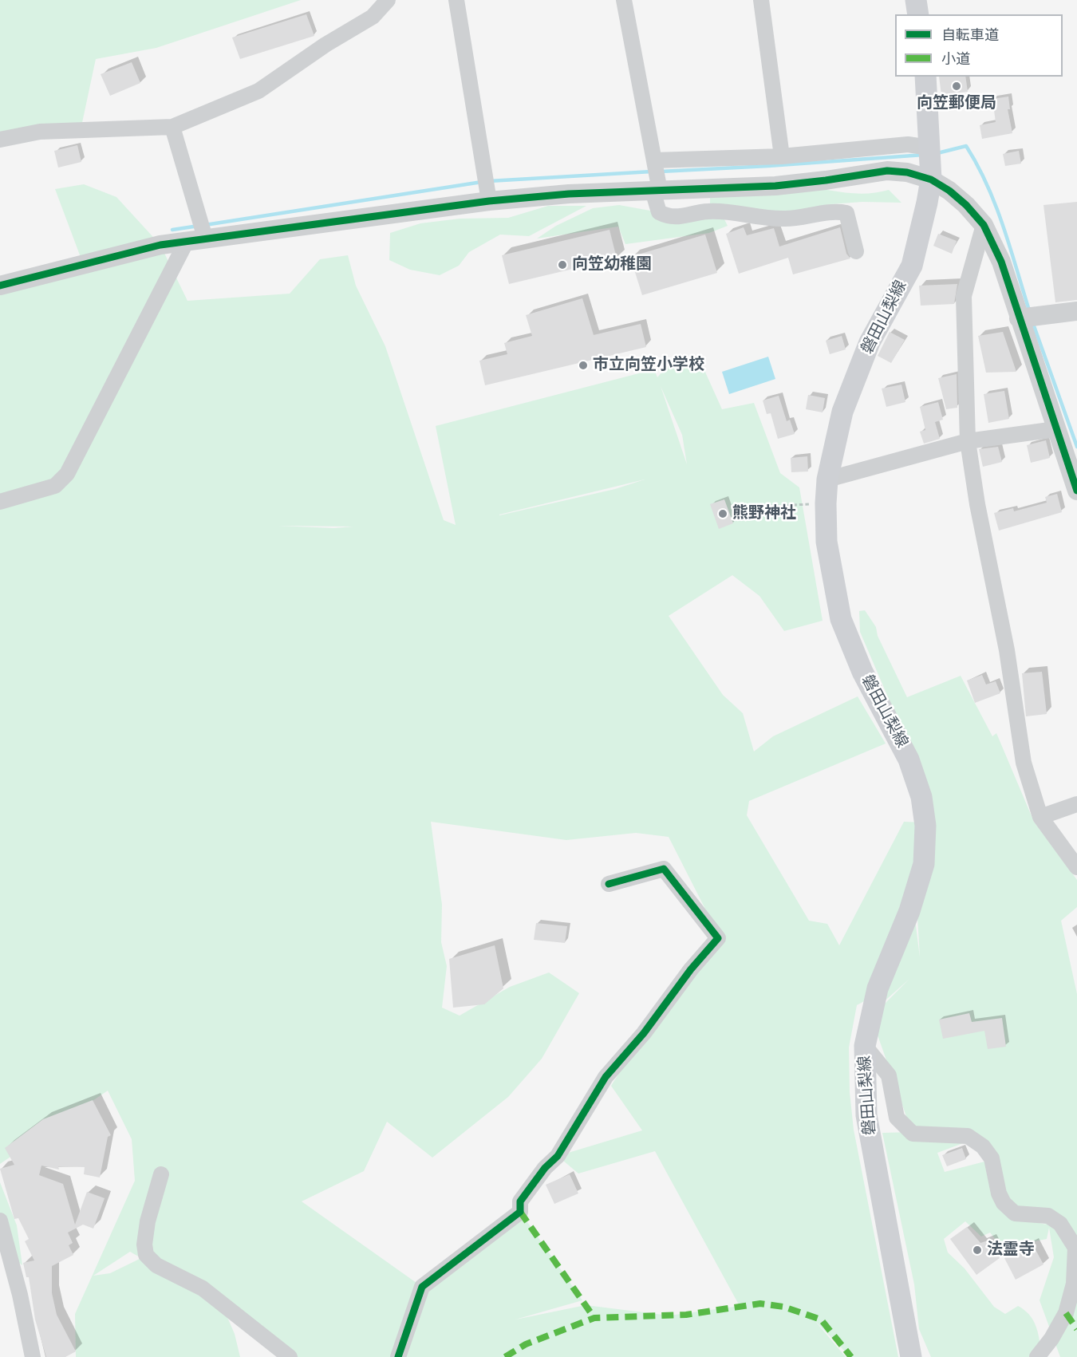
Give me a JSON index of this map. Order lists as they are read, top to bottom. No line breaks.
{"streets":{"main road":["磐田山梨線"]},"places":["向笠郵便局","向笠幼稚園","市立向笠小学校","熊野神社","法霊寺"],"legend":["自転車道","小道"]}
